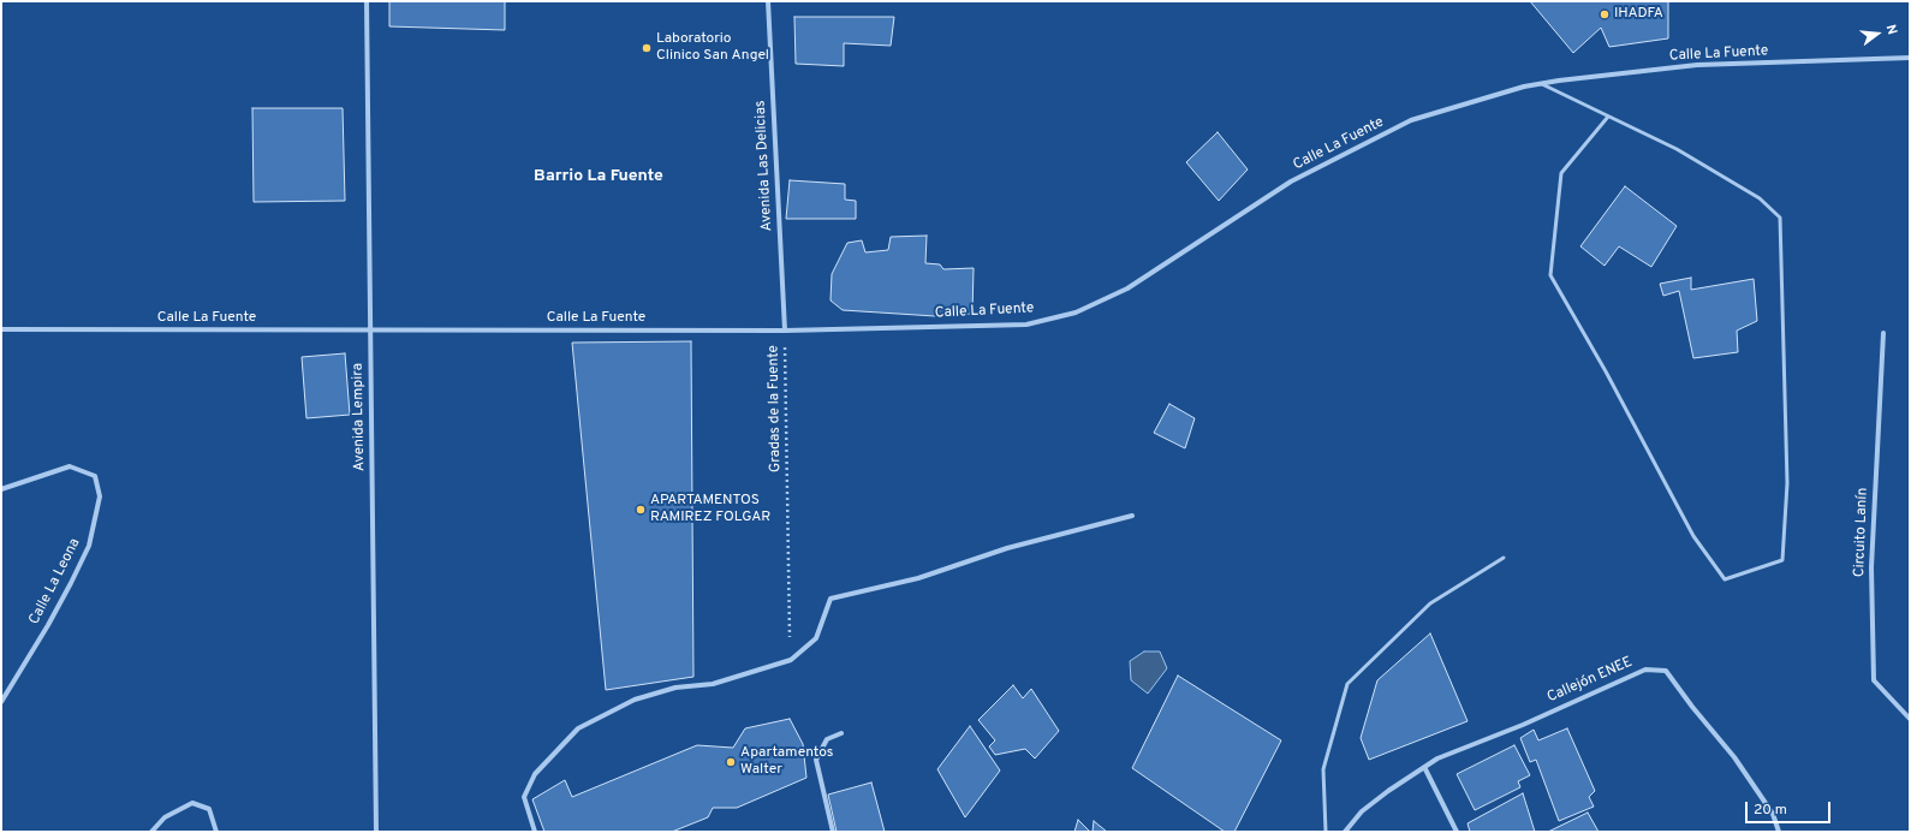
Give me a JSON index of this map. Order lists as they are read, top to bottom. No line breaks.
{"streets":{"street":["Calle La Fuente","Avenida Las Delicias","Avenida Lempira","Circuito Lanín","Calle La Leona","Callejón ENEE"],"path":["Gradas de la Fuente"]},"crossings":[["Calle La Fuente","Avenida Las Delicias"],["Calle La Fuente","Gradas de la Fuente"],["Calle La Fuente","Avenida Lempira"],["Avenida Las Delicias","Gradas de la Fuente"]],"districts":["Barrio La Fuente"],"places":["IHADFA","Laboratorio Clinico San Angel","APARTAMENTOS RAMIREZ FOLGAR","Apartamentos Walter"],"scale_bar":"20 m","north":"right"}
